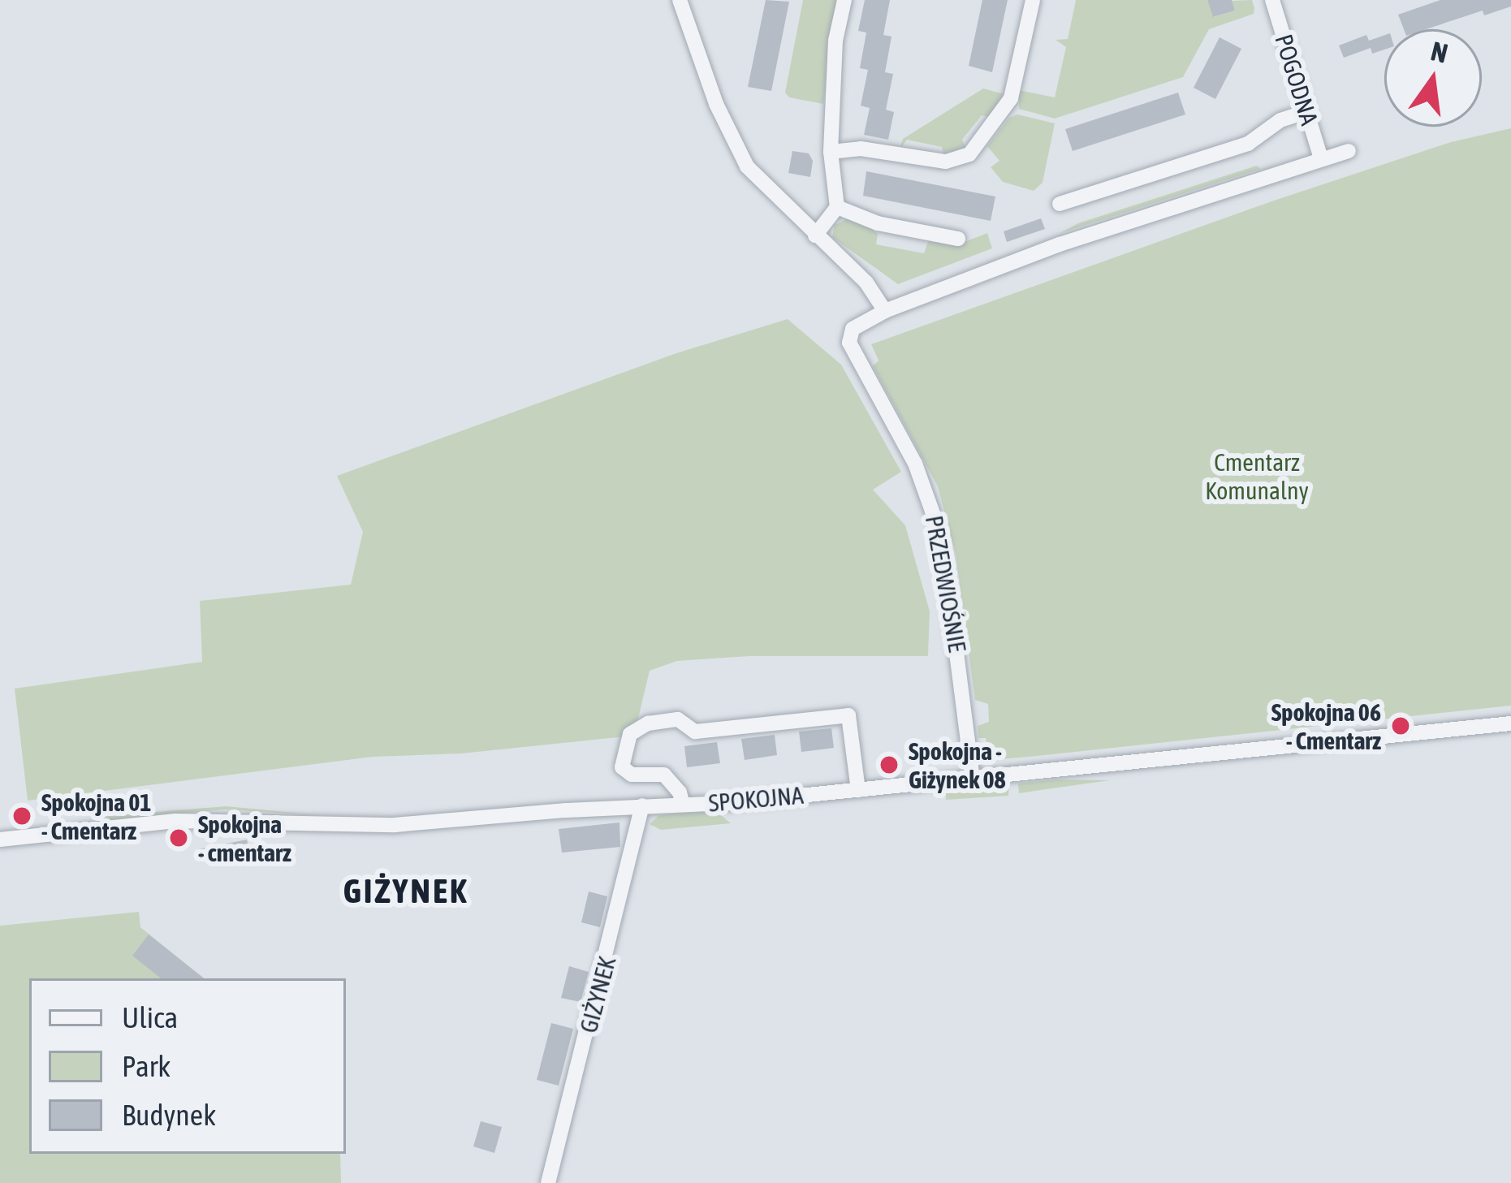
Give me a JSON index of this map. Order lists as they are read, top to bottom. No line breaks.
{"streets":{"street":["POGODNA","PRZEDWIOŚNIE","SPOKOJNA","GIŻYNEK"]},"crossings":[["POGODNA","PRZEDWIOŚNIE"],["PRZEDWIOŚNIE","SPOKOJNA"],["SPOKOJNA","GIŻYNEK"]],"districts":["GIŻYNEK"],"parks":["Cmentarz Komunalny"],"places":["Spokojna 06 - Cmentarz","Spokojna - Giżynek 08","Spokojna 01 - Cmentarz","Spokojna - cmentarz"],"legend":["Ulica","Park","Budynek"],"north":"top"}
